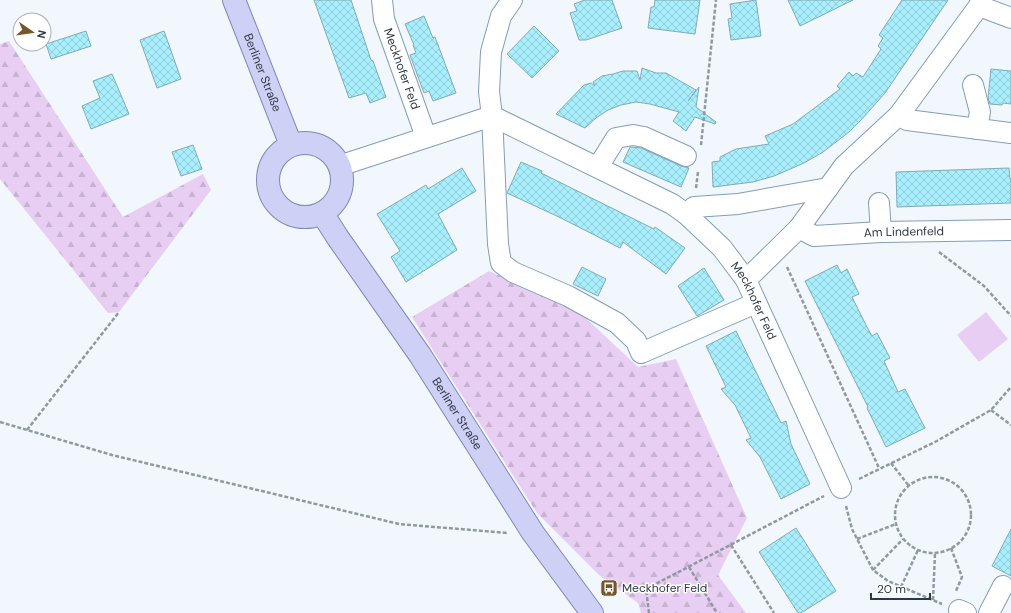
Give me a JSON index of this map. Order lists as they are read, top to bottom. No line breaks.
{"streets":{"main road":["Berliner Straße"],"street":["Meckhofer Feld","Am Lindenfeld"]},"places":{"bus stop":["Meckhofer Feld"]},"scale_bar":"20 m","north":"right"}
